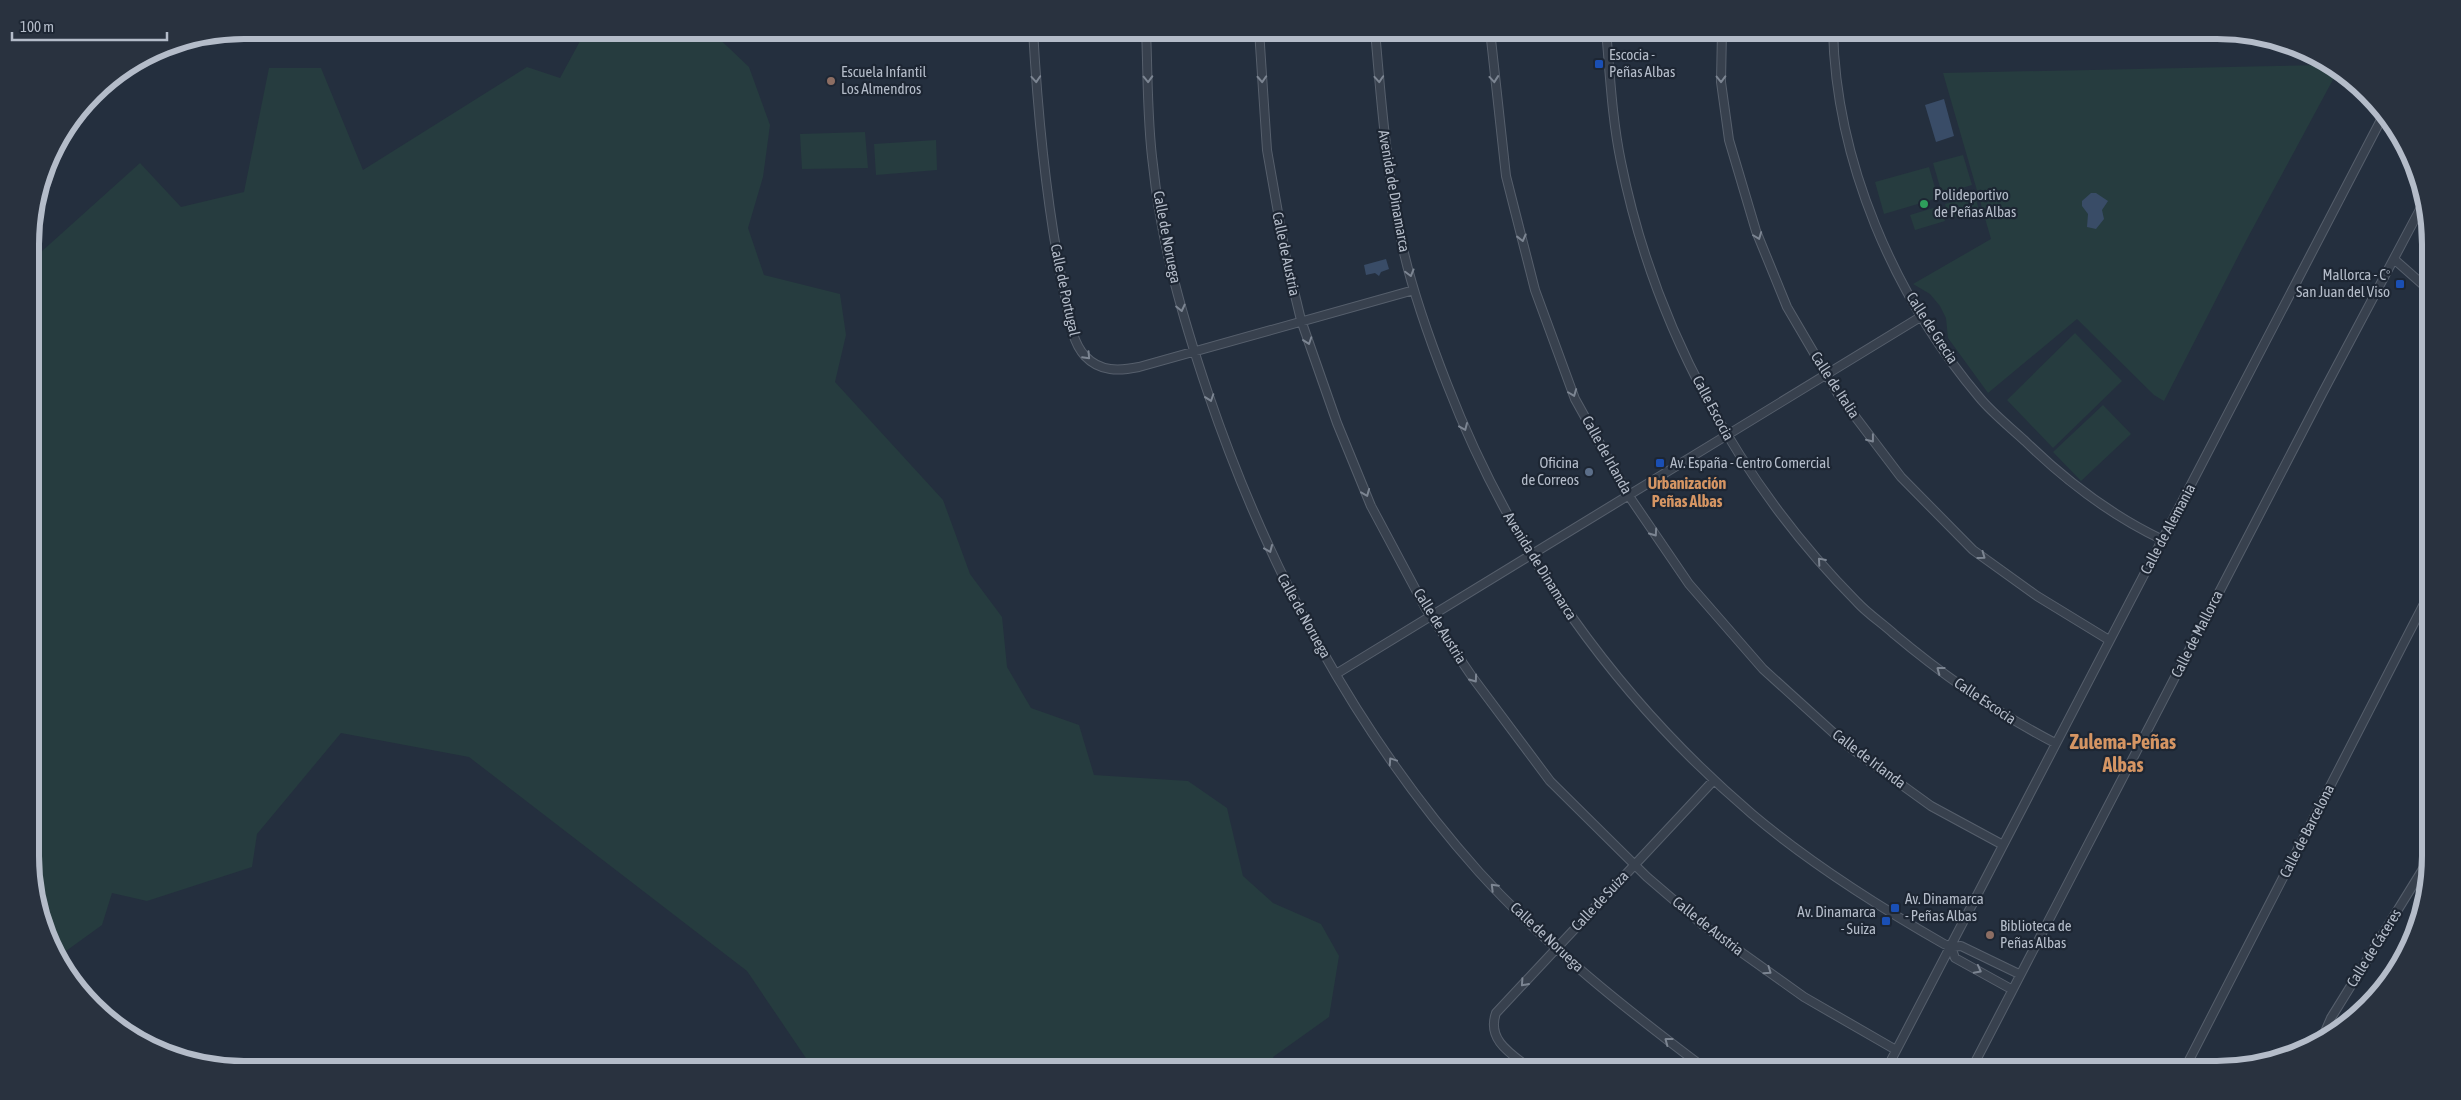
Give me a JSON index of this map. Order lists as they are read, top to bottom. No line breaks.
{"streets":{"street":["Avenida de Dinamarca","Calle de Noruega","Calle de Austria","Calle de Portugal","Calle de Grecia","Calle de Italia","Calle Escocia","Calle de Irlanda","Calle de Alemania","Calle de Mallorca","Calle de Barcelona","Calle de Suiza","Calle de Cáceres"]},"crossings":[["Avenida de Dinamarca","Calle de Portugal"],["Avenida de Dinamarca","Calle de Alemania"],["Avenida de Dinamarca","Calle de Mallorca"],["Avenida de Dinamarca","Calle de Suiza"],["Calle de Noruega","Calle de Portugal"],["Calle de Noruega","Calle de Suiza"],["Calle de Austria","Calle de Portugal"],["Calle de Austria","Calle de Suiza"],["Calle de Grecia","Calle de Alemania"],["Calle de Italia","Calle de Alemania"],["Calle Escocia","Calle de Alemania"],["Calle de Irlanda","Calle de Alemania"]],"one_way":["Avenida de Dinamarca","Calle de Austria","Calle de Portugal","Calle de Italia","Calle Escocia","Calle de Irlanda"],"districts":["Urbanización Peñas Albas","Zulema-Peñas Albas"],"places":{"transit":["Escocia - Peñas Albas","Mallorca - Cº San Juan del Viso","Av. España - Centro Comercial","Av. Dinamarca - Peñas Albas","Av. Dinamarca - Suiza"],"other":["Escuela Infantil Los Almendros","Polideportivo de Peñas Albas","Oficina de Correos","Biblioteca de Peñas Albas"]},"scale_bar":"100 m"}
